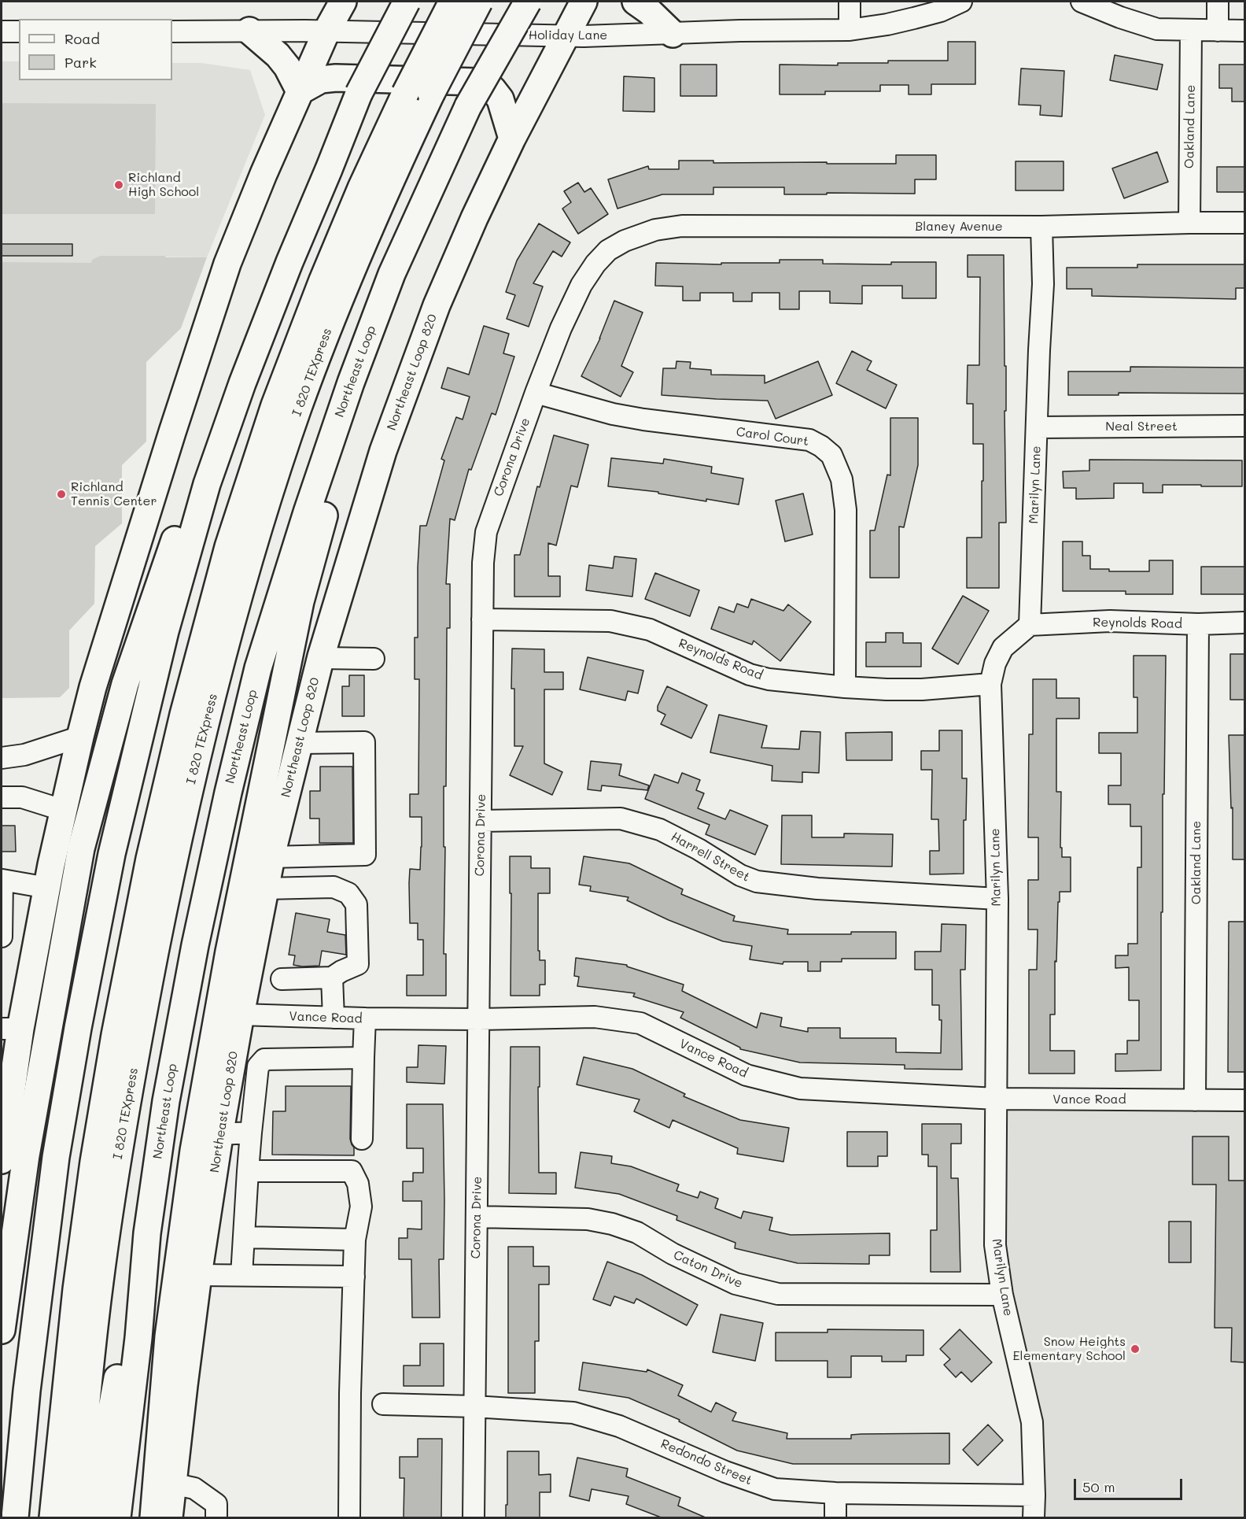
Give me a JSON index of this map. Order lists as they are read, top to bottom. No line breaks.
{"streets":{"main road":["Northeast Loop","I 820 TEXpress","Northeast Loop 820"],"street":["Holiday Lane","Oakland Lane","Blaney Avenue","Neal Street","Carol Court","Corona Drive","Marilyn Lane","Reynolds Road","Harrell Street","Vance Road","Caton Drive","Redondo Street"]},"crossings":[["Holiday Lane","Northeast Loop 820"],["Oakland Lane","Blaney Avenue"],["Oakland Lane","Reynolds Road"],["Oakland Lane","Vance Road"],["Blaney Avenue","Corona Drive"],["Blaney Avenue","Marilyn Lane"],["Northeast Loop 820","Vance Road"],["Neal Street","Marilyn Lane"],["Carol Court","Corona Drive"],["Carol Court","Reynolds Road"],["Corona Drive","Reynolds Road"],["Corona Drive","Harrell Street"],["Corona Drive","Vance Road"],["Corona Drive","Caton Drive"],["Corona Drive","Redondo Street"],["Marilyn Lane","Reynolds Road"],["Marilyn Lane","Harrell Street"],["Marilyn Lane","Vance Road"],["Marilyn Lane","Caton Drive"],["Marilyn Lane","Redondo Street"]],"places":["Richland High School","Richland Tennis Center","Snow Heights Elementary School"],"legend":["Road","Park"],"scale_bar":"50 m"}
